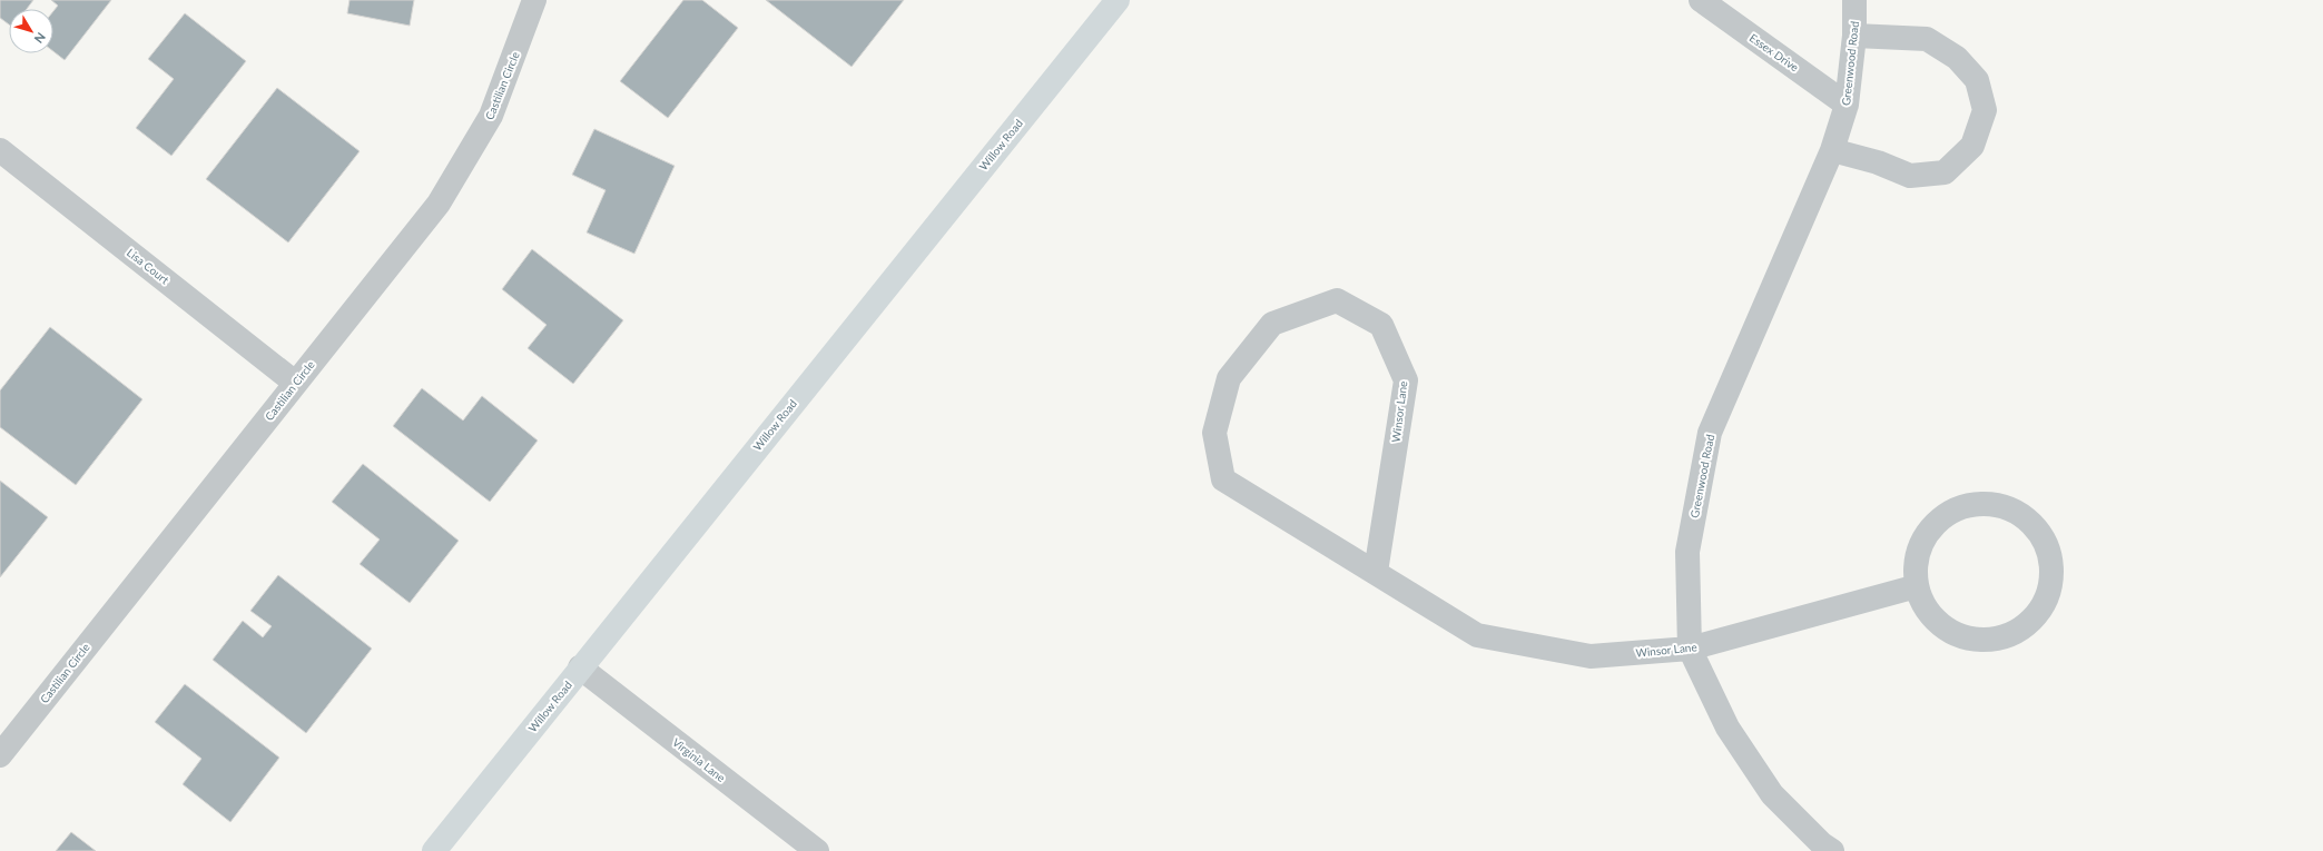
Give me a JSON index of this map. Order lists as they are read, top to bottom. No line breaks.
{"streets":{"main road":["Willow Road"],"street":["Essex Drive","Greenwood Road","Castilian Circle","Lisa Court","Winsor Lane","Virginia Lane"]},"crossings":[["Essex Drive","Greenwood Road"],["Greenwood Road","Winsor Lane"],["Castilian Circle","Lisa Court"],["Willow Road","Virginia Lane"]],"north":"bottom right"}
